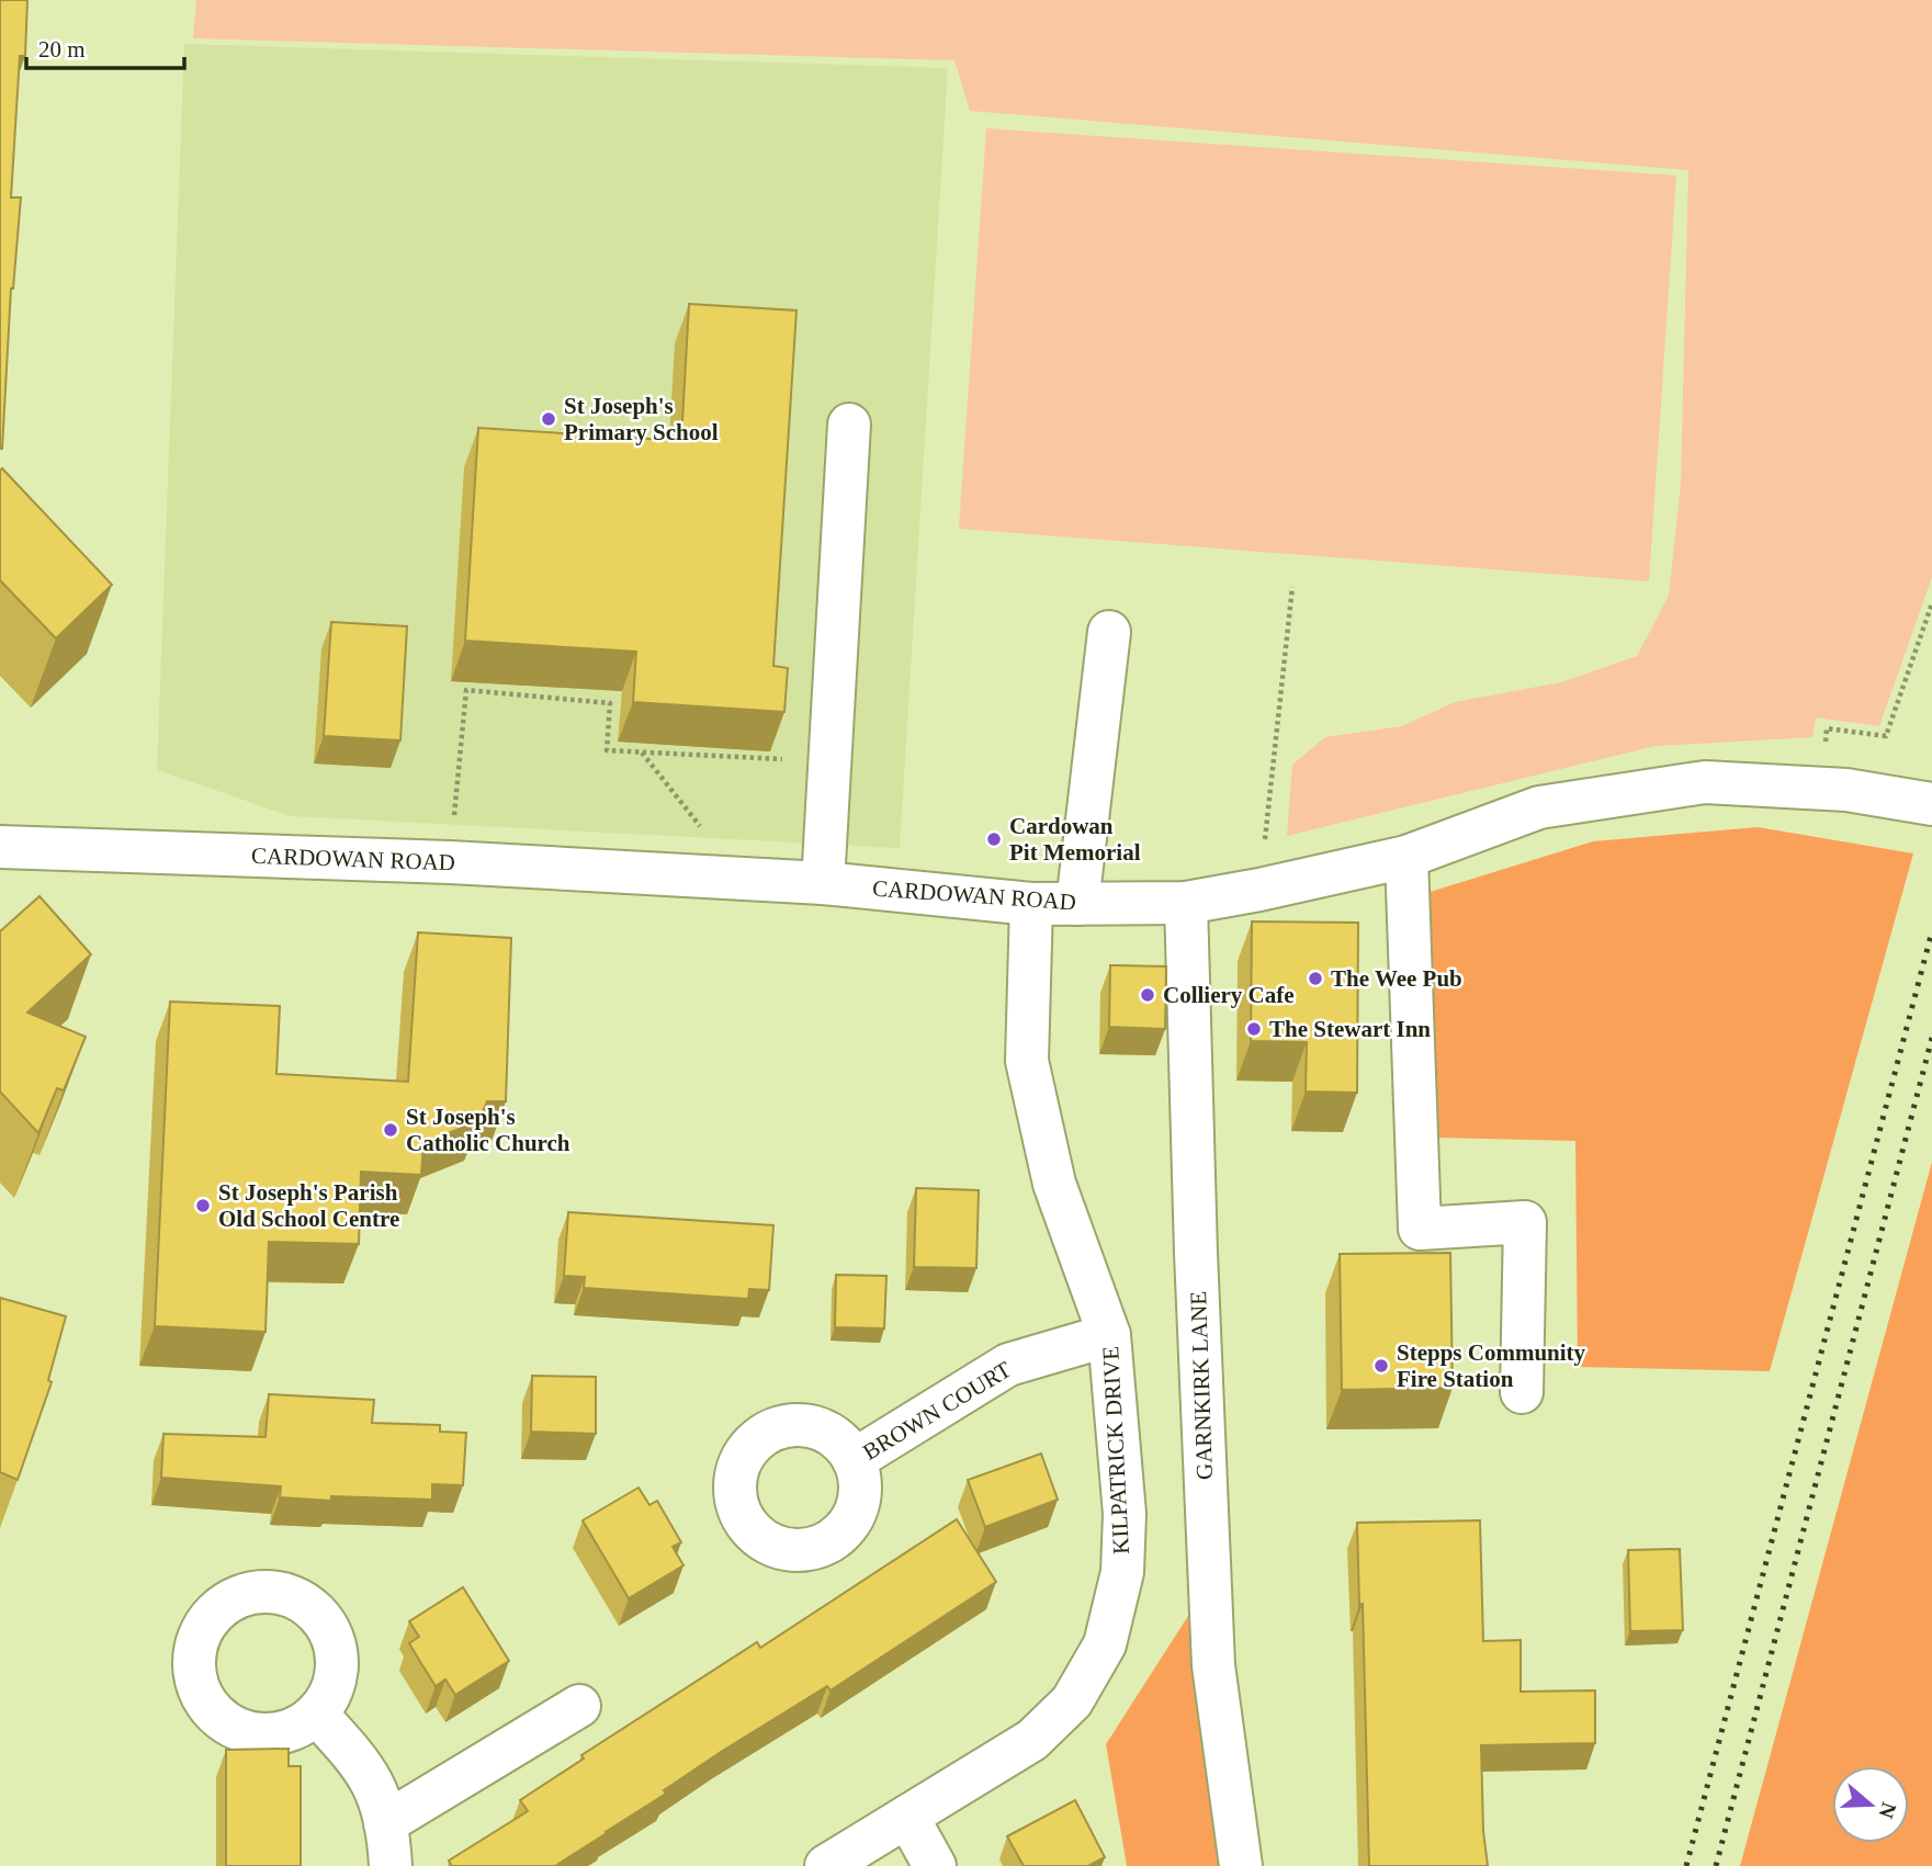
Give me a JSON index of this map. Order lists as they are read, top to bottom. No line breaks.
{"streets":{"street":["CARDOWAN ROAD","GARNKIRK LANE","BROWN COURT","KILPATRICK DRIVE"]},"crossings":[["CARDOWAN ROAD","GARNKIRK LANE"],["CARDOWAN ROAD","KILPATRICK DRIVE"],["BROWN COURT","KILPATRICK DRIVE"]],"places":["St Joseph's Primary School","Cardowan Pit Memorial","The Wee Pub","Colliery Cafe","The Stewart Inn","St Joseph's Catholic Church","St Joseph's Parish Old School Centre","Stepps Community Fire Station"],"scale_bar":"20 m","north":"right"}
